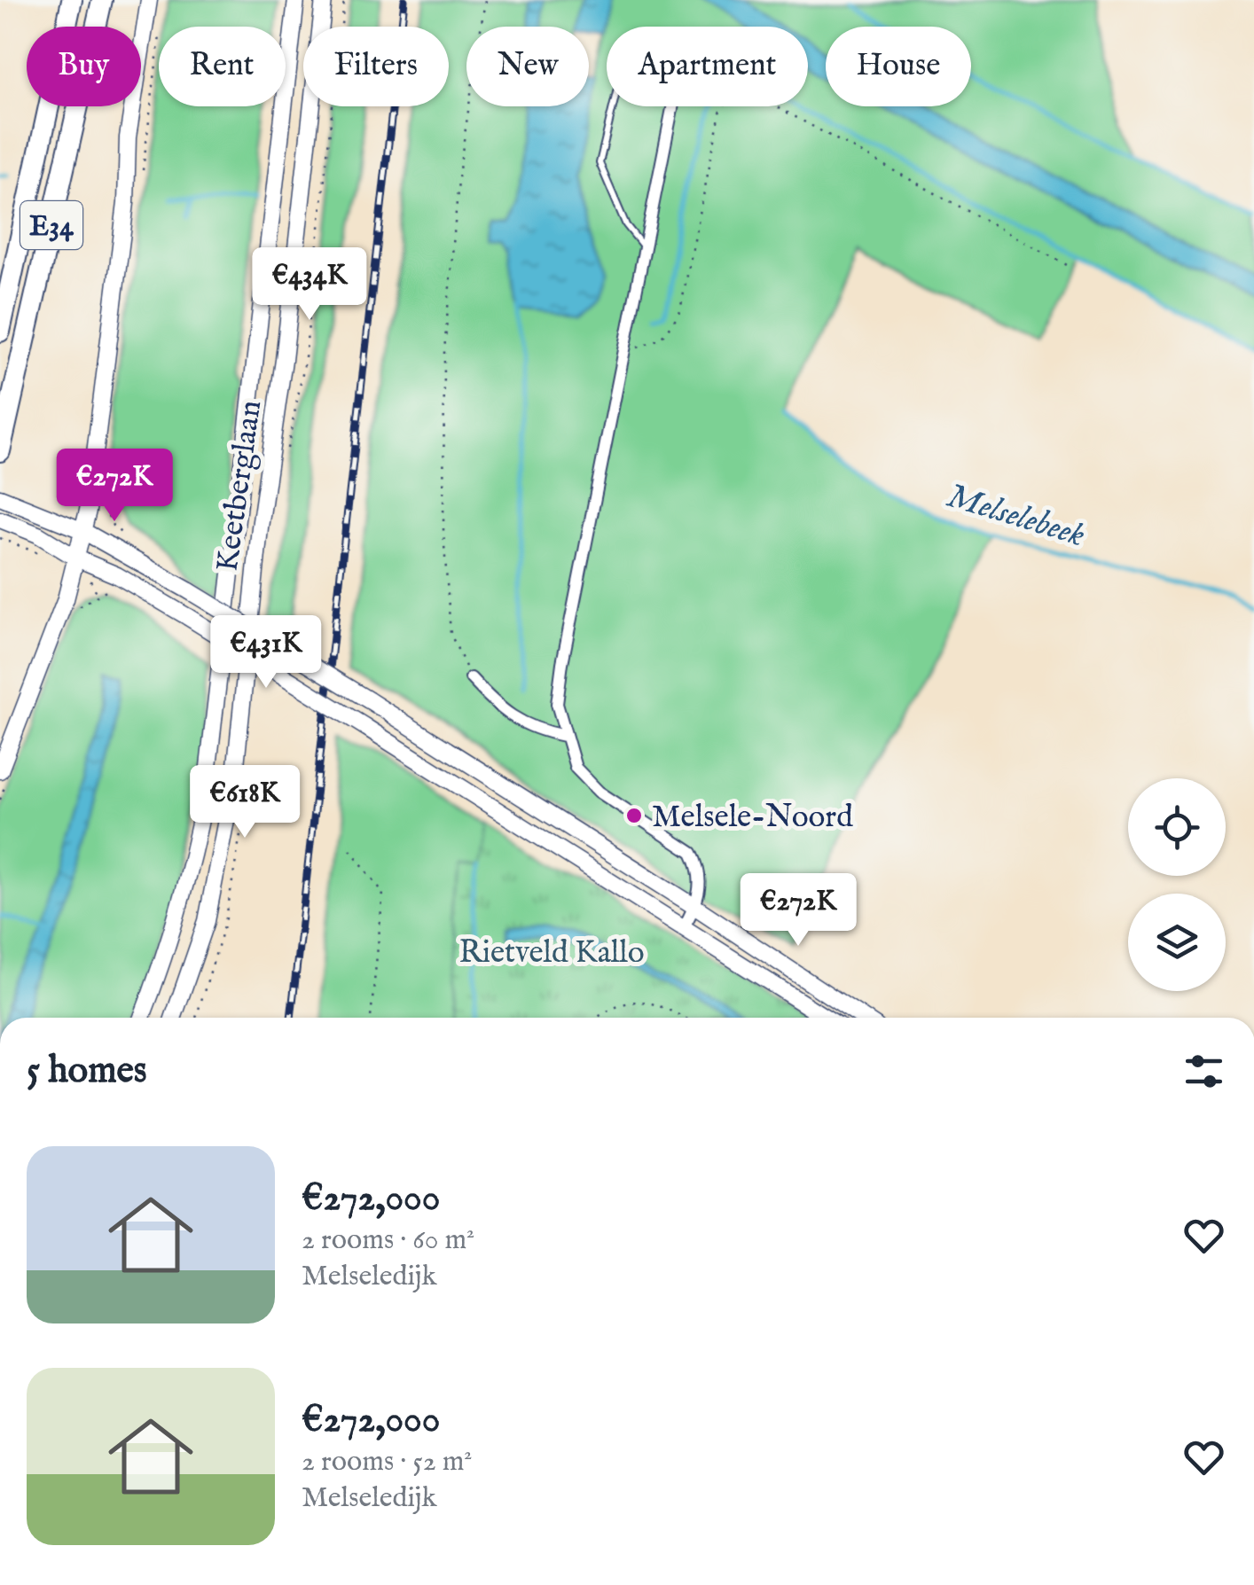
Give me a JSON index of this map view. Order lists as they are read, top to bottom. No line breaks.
{"streets":{"highway":["E34"],"main road":["Keetberglaan"]},"water":["Melselebeek"],"parks":["Rietveld Kallo"],"places":["Melsele-Noord"],"page":{"chip":["Buy","Rent","Filters","New","Apartment","House"],"price":["€434K","€272K","€431K","€618K","€272K"],"heading":"5 homes","list":[{"name":"€272,000","note":"2 rooms · 60 m² · Melseledijk"},{"name":"€272,000","note":"2 rooms · 52 m² · Melseledijk"}]}}
